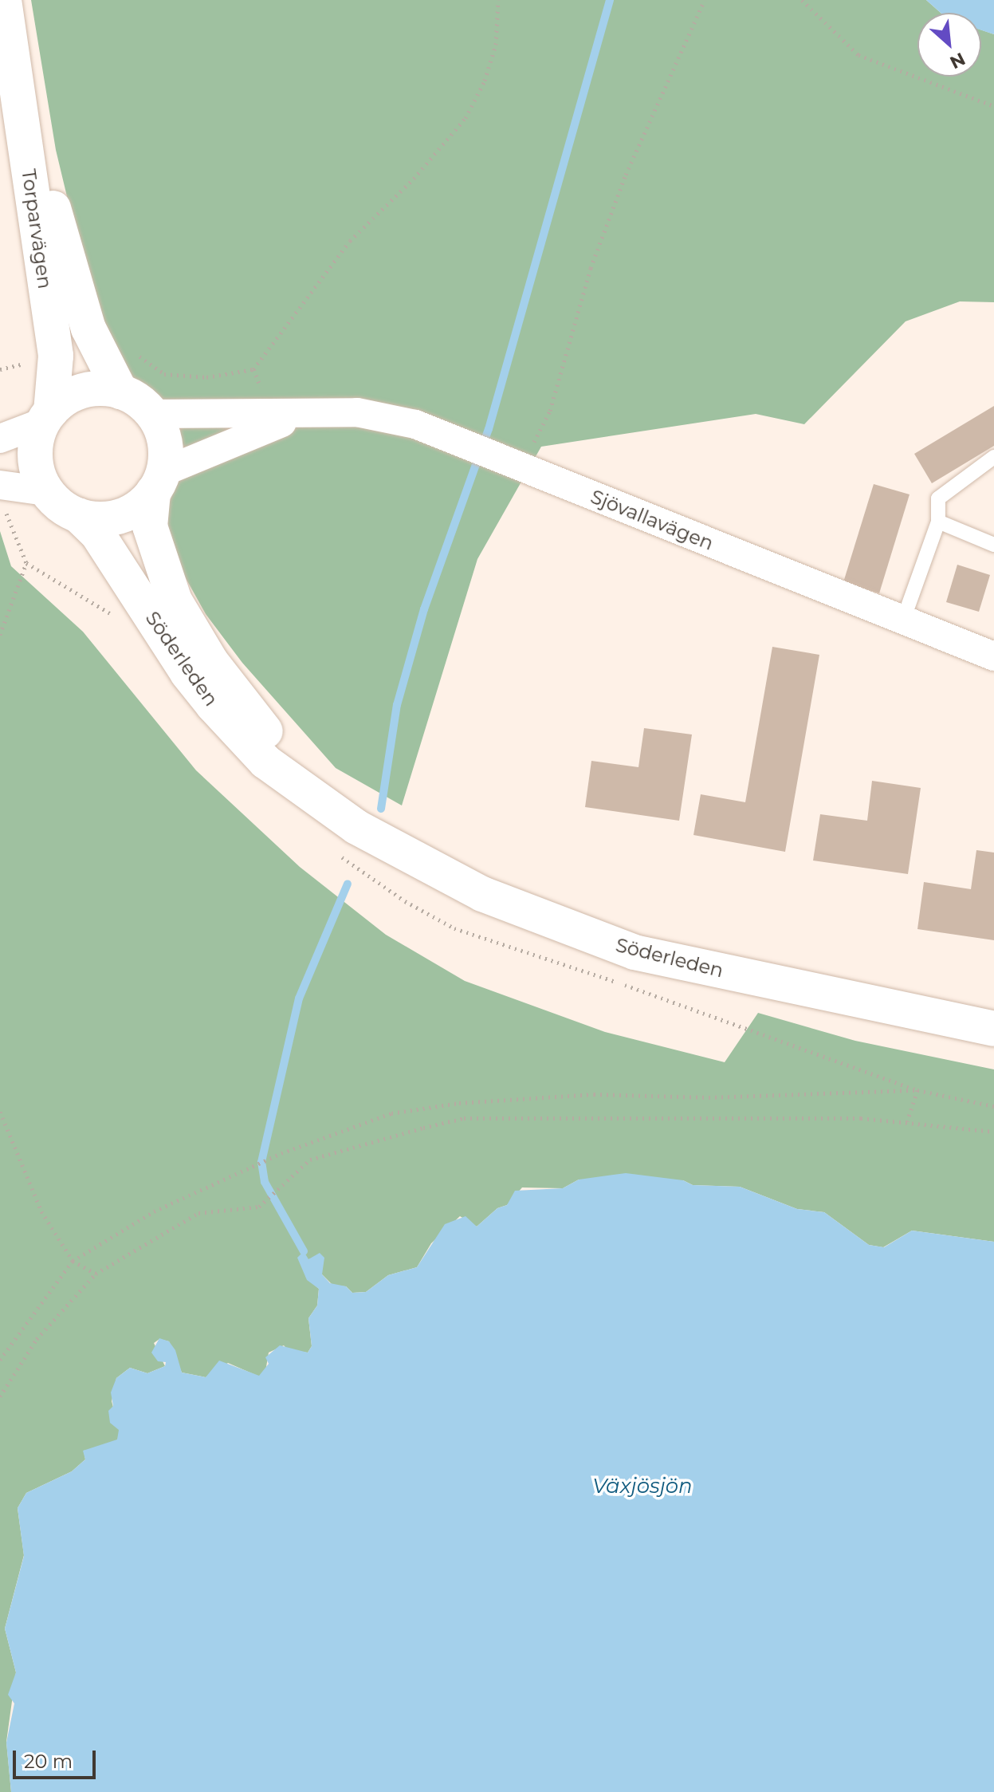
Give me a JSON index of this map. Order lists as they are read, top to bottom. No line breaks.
{"streets":{"street":["Torparvägen","Sjövallavägen","Söderleden"]},"crossings":[["Torparvägen","Sjövallavägen"],["Torparvägen","Söderleden"],["Sjövallavägen","Söderleden"]],"water":["Växjösjön"],"scale_bar":"20 m","north":"bottom right"}
